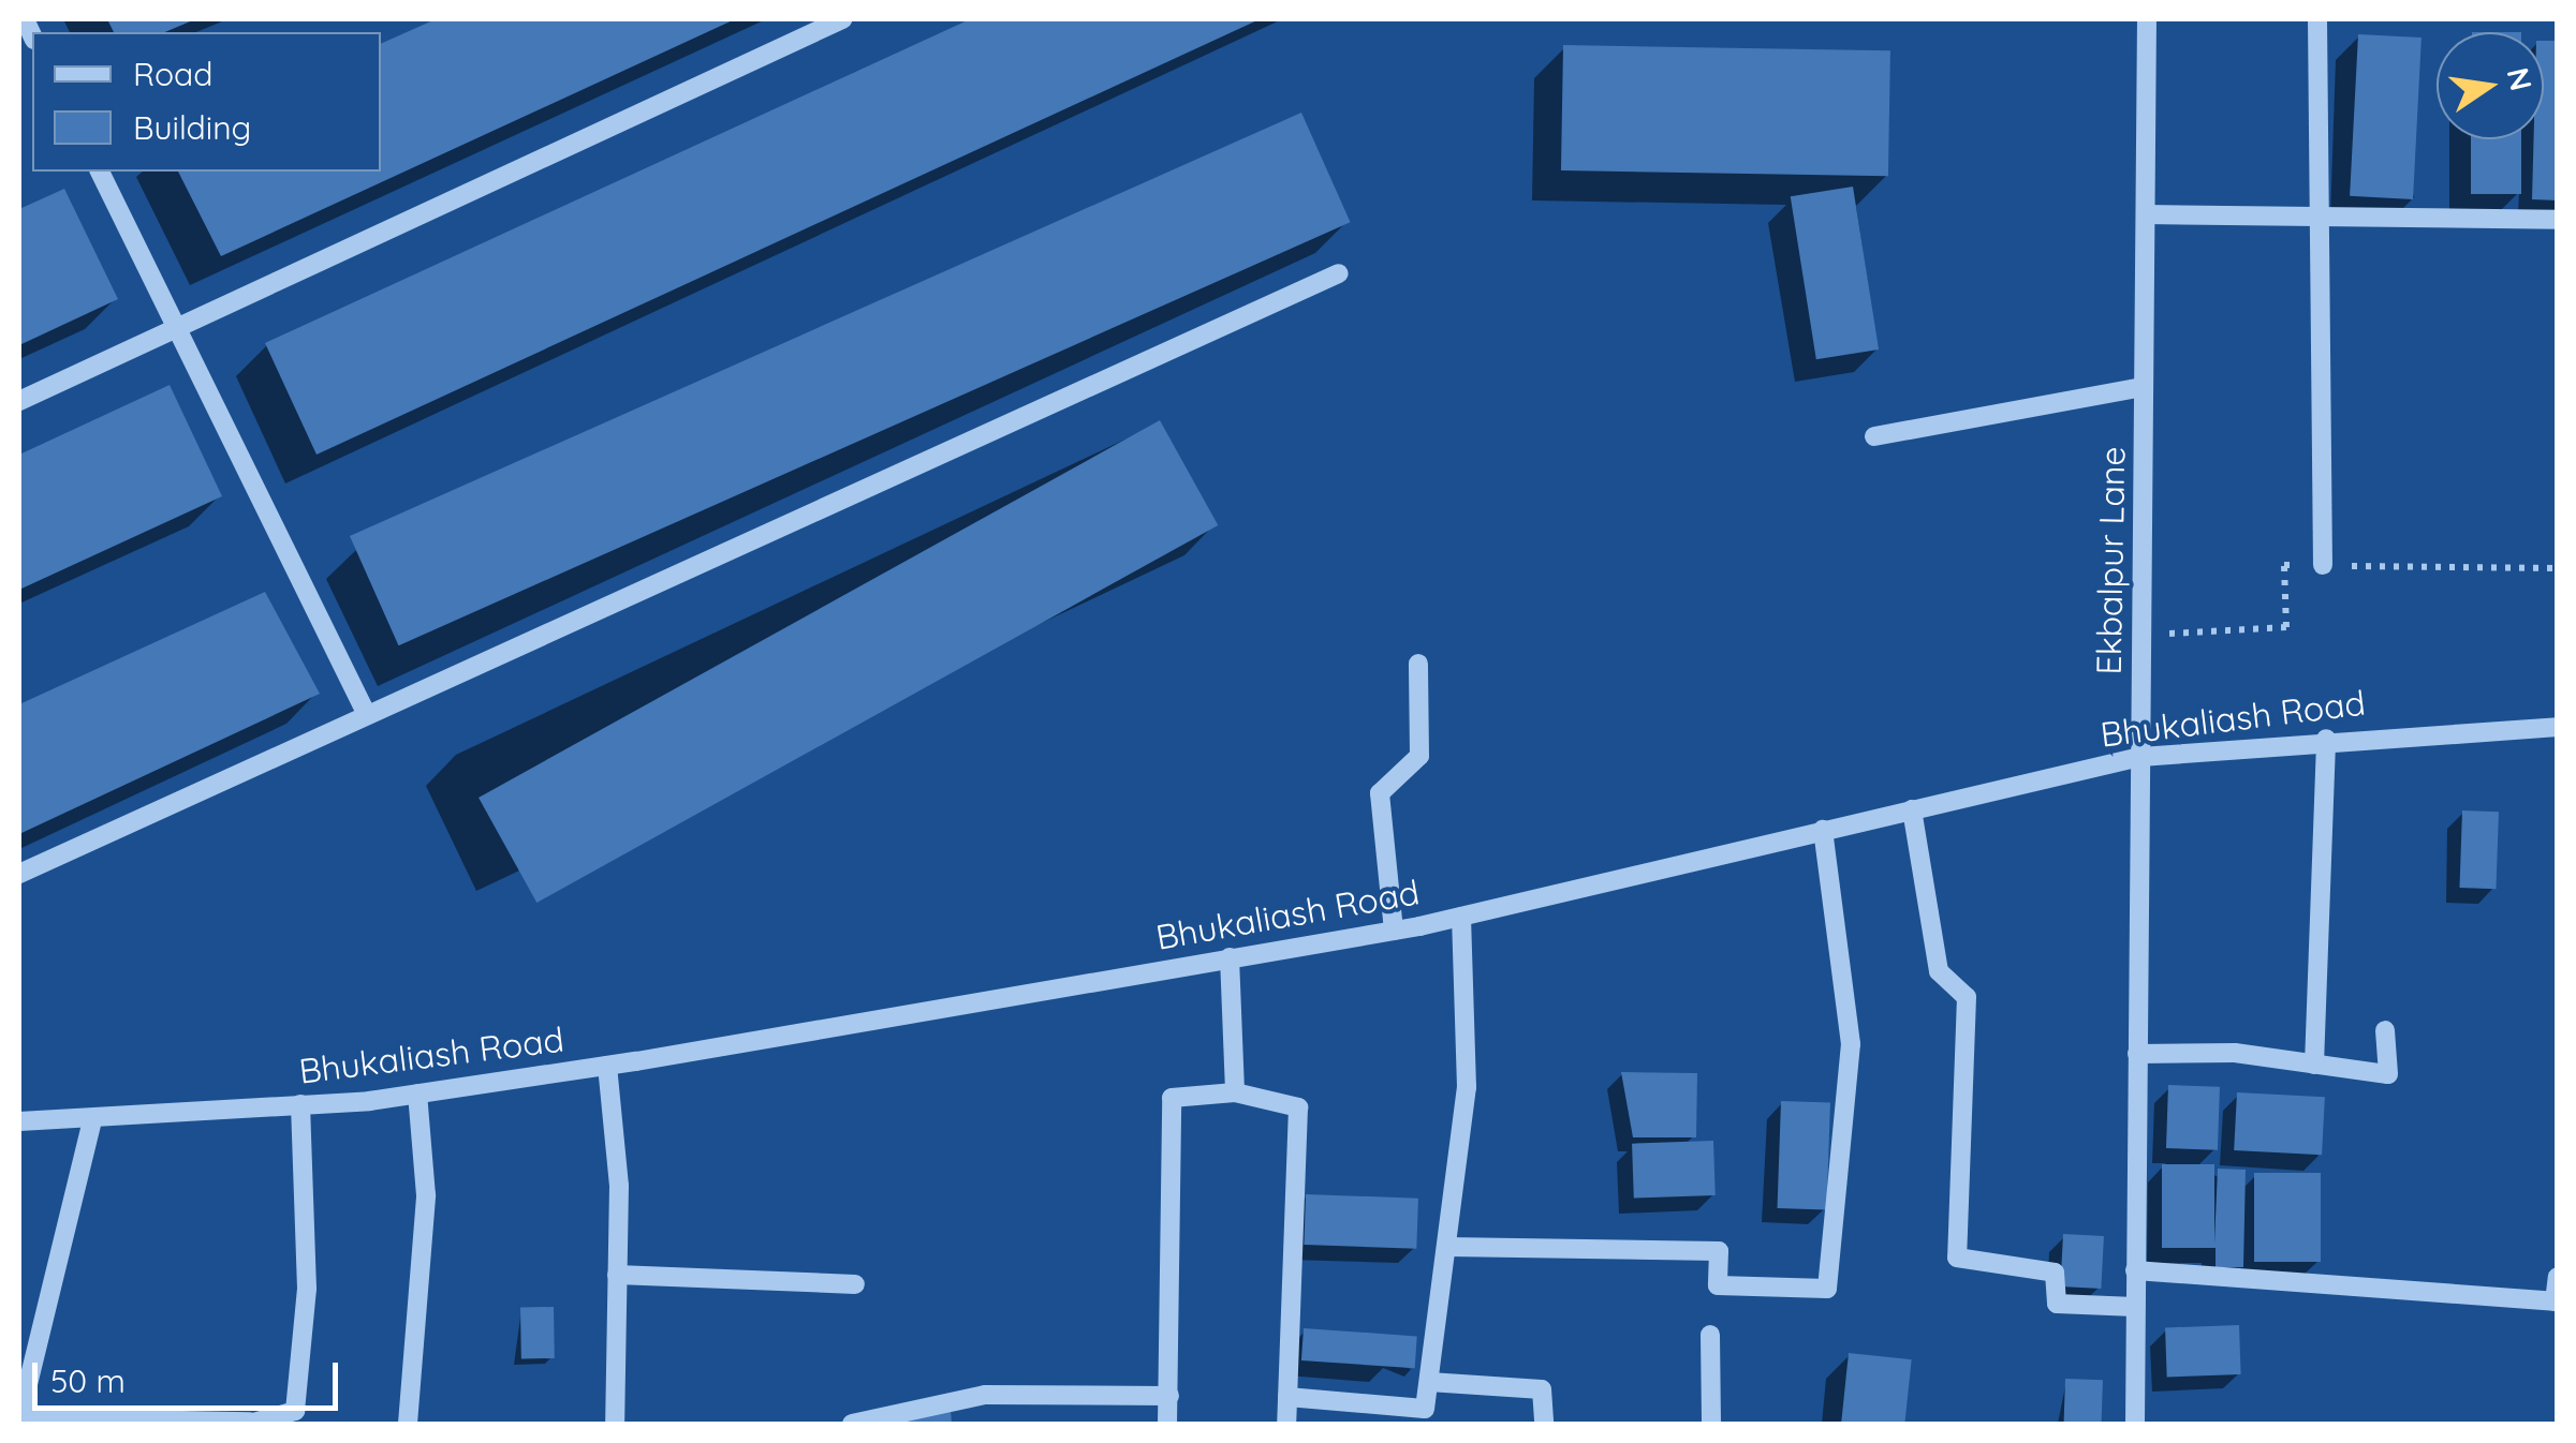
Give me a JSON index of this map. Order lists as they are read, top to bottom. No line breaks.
{"streets":{"street":["Ekbalpur Lane","Bhukaliash Road"]},"crossings":[["Ekbalpur Lane","Bhukaliash Road"]],"legend":["Road","Building"],"scale_bar":"50 m","north":"right"}
